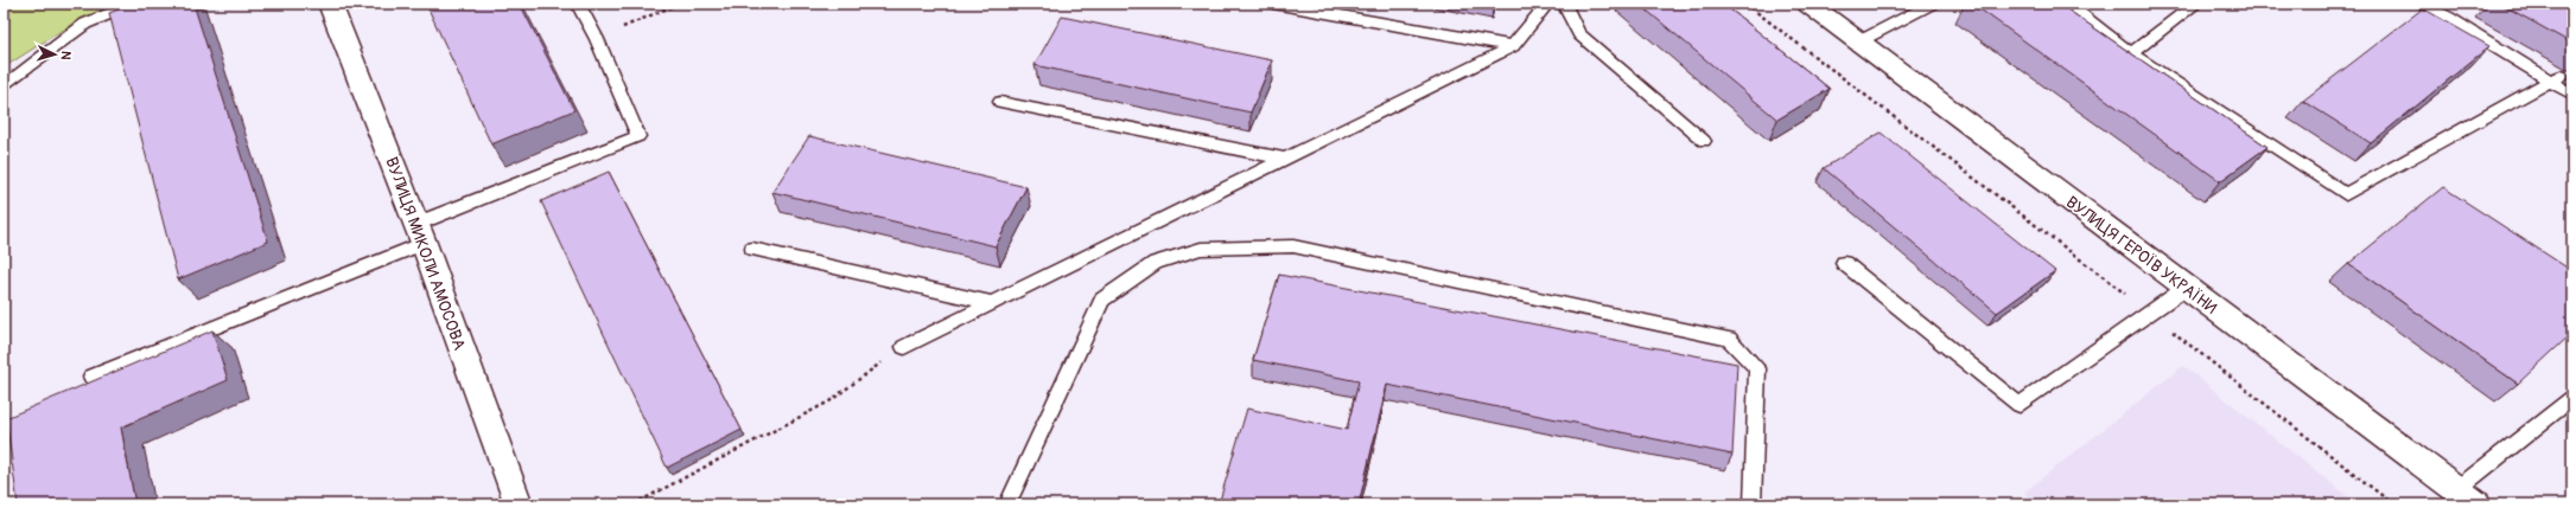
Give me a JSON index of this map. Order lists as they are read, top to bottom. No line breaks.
{"streets":{"main road":["ВУЛИЦЯ МИКОЛИ АМОСОВА","ВУЛИЦЯ ГЕРОЇВ УКРАЇНИ"]},"north":"right"}
